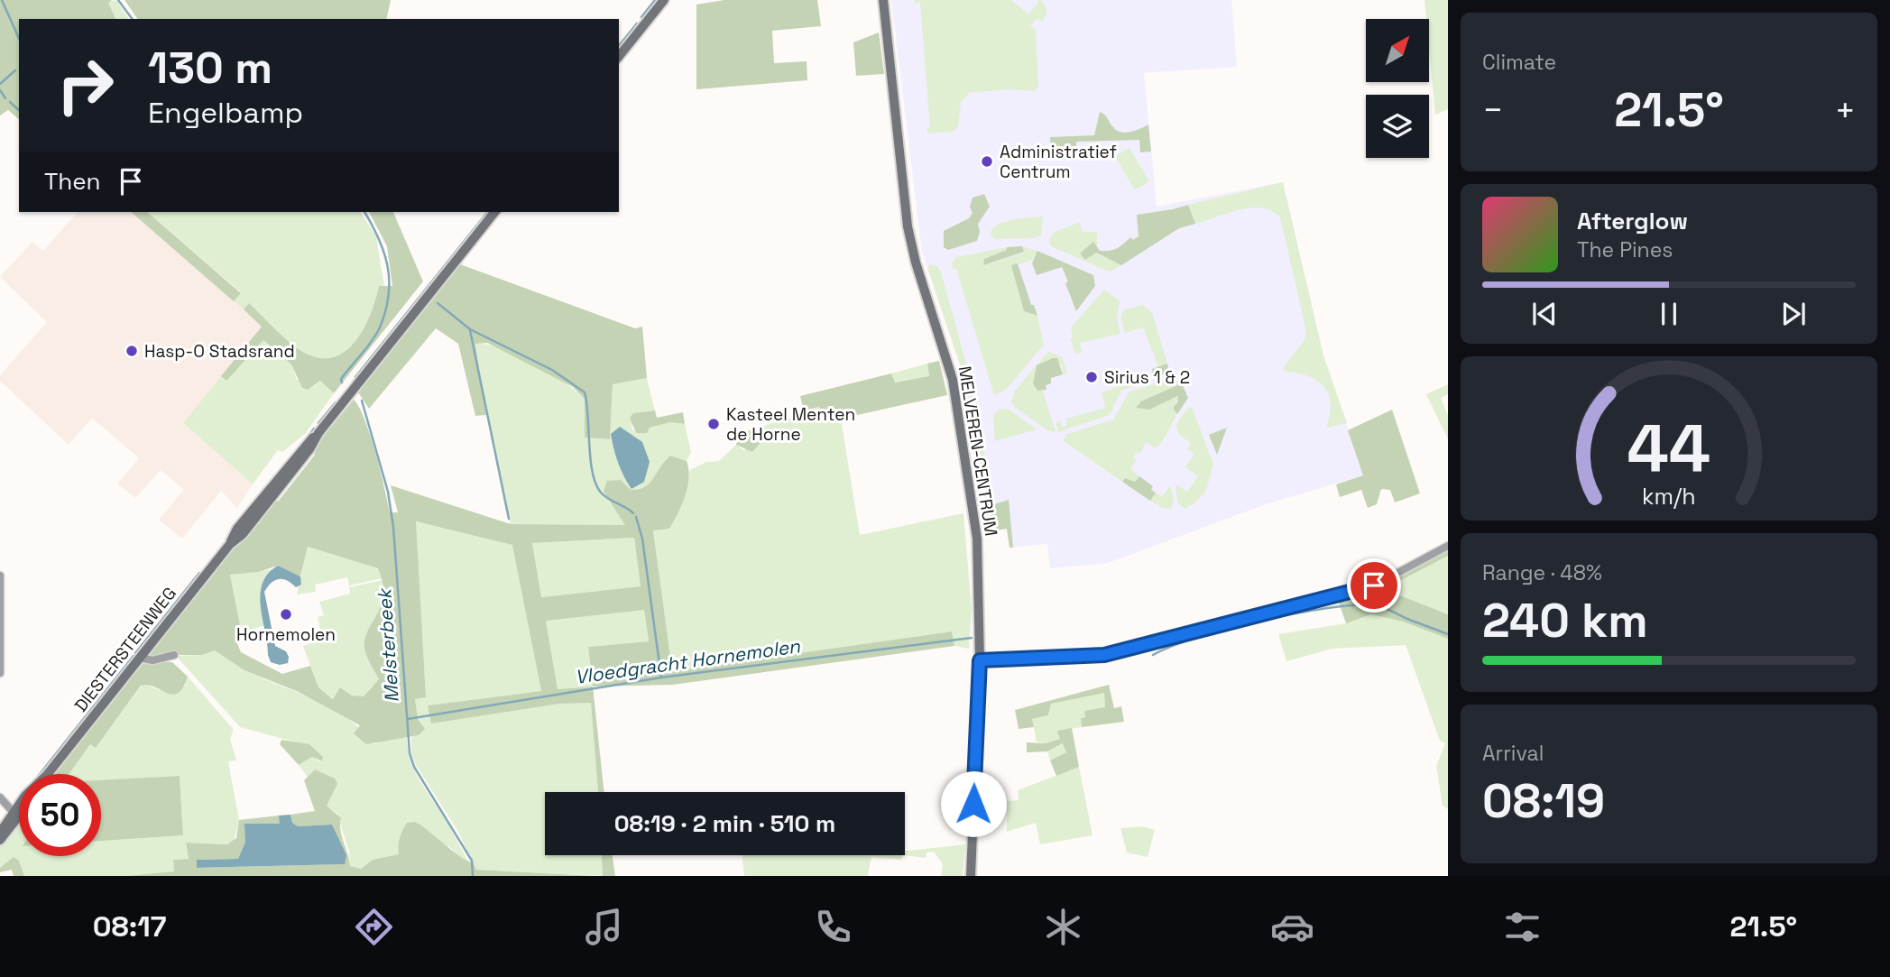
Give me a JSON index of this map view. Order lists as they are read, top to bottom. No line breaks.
{"streets":{"main road":["MELVEREN-CENTRUM","DIESTERSTEENWEG"]},"water":["Melsterbeek","Vloedgracht Hornemolen"],"places":["Administratief Centrum","Hasp-O Stadsrand","Sirius 1 & 2","Kasteel Menten de Horne","Hornemolen"],"north":"top right","page":{"tile":["Climate",["Range · 48%","240 km"],["Arrival","08:19"]],"turn":["130 m","Engelbamp"],"heat":["−","21.5°","+"],"then":"Then","song":["Afterglow","The Pines"],"limit":"50","trip":"08:19 · 2 min · 510 m","tabs":["08:17","21.5°"],"gauge":["44","km/h"]}}
